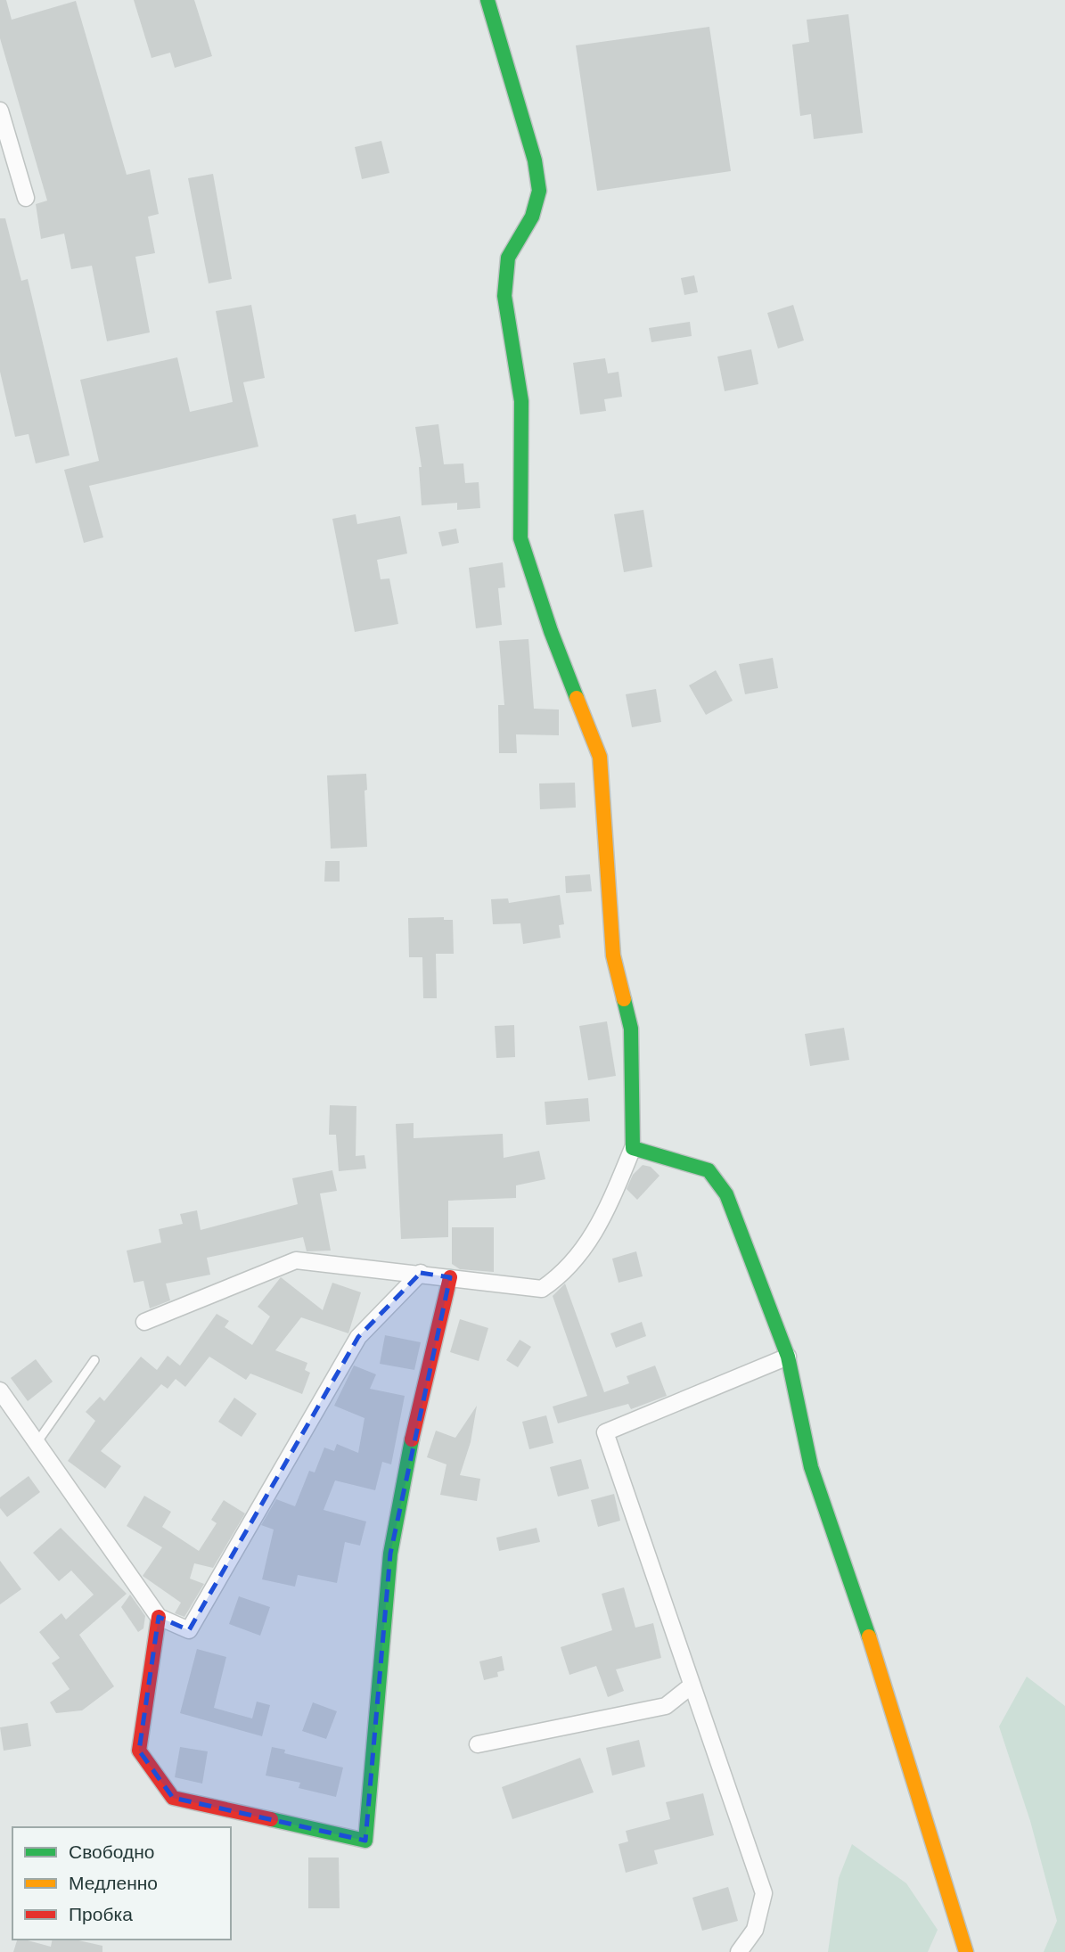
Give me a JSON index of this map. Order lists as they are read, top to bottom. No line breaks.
{"legend":["Свободно","Медленно","Пробка"]}
